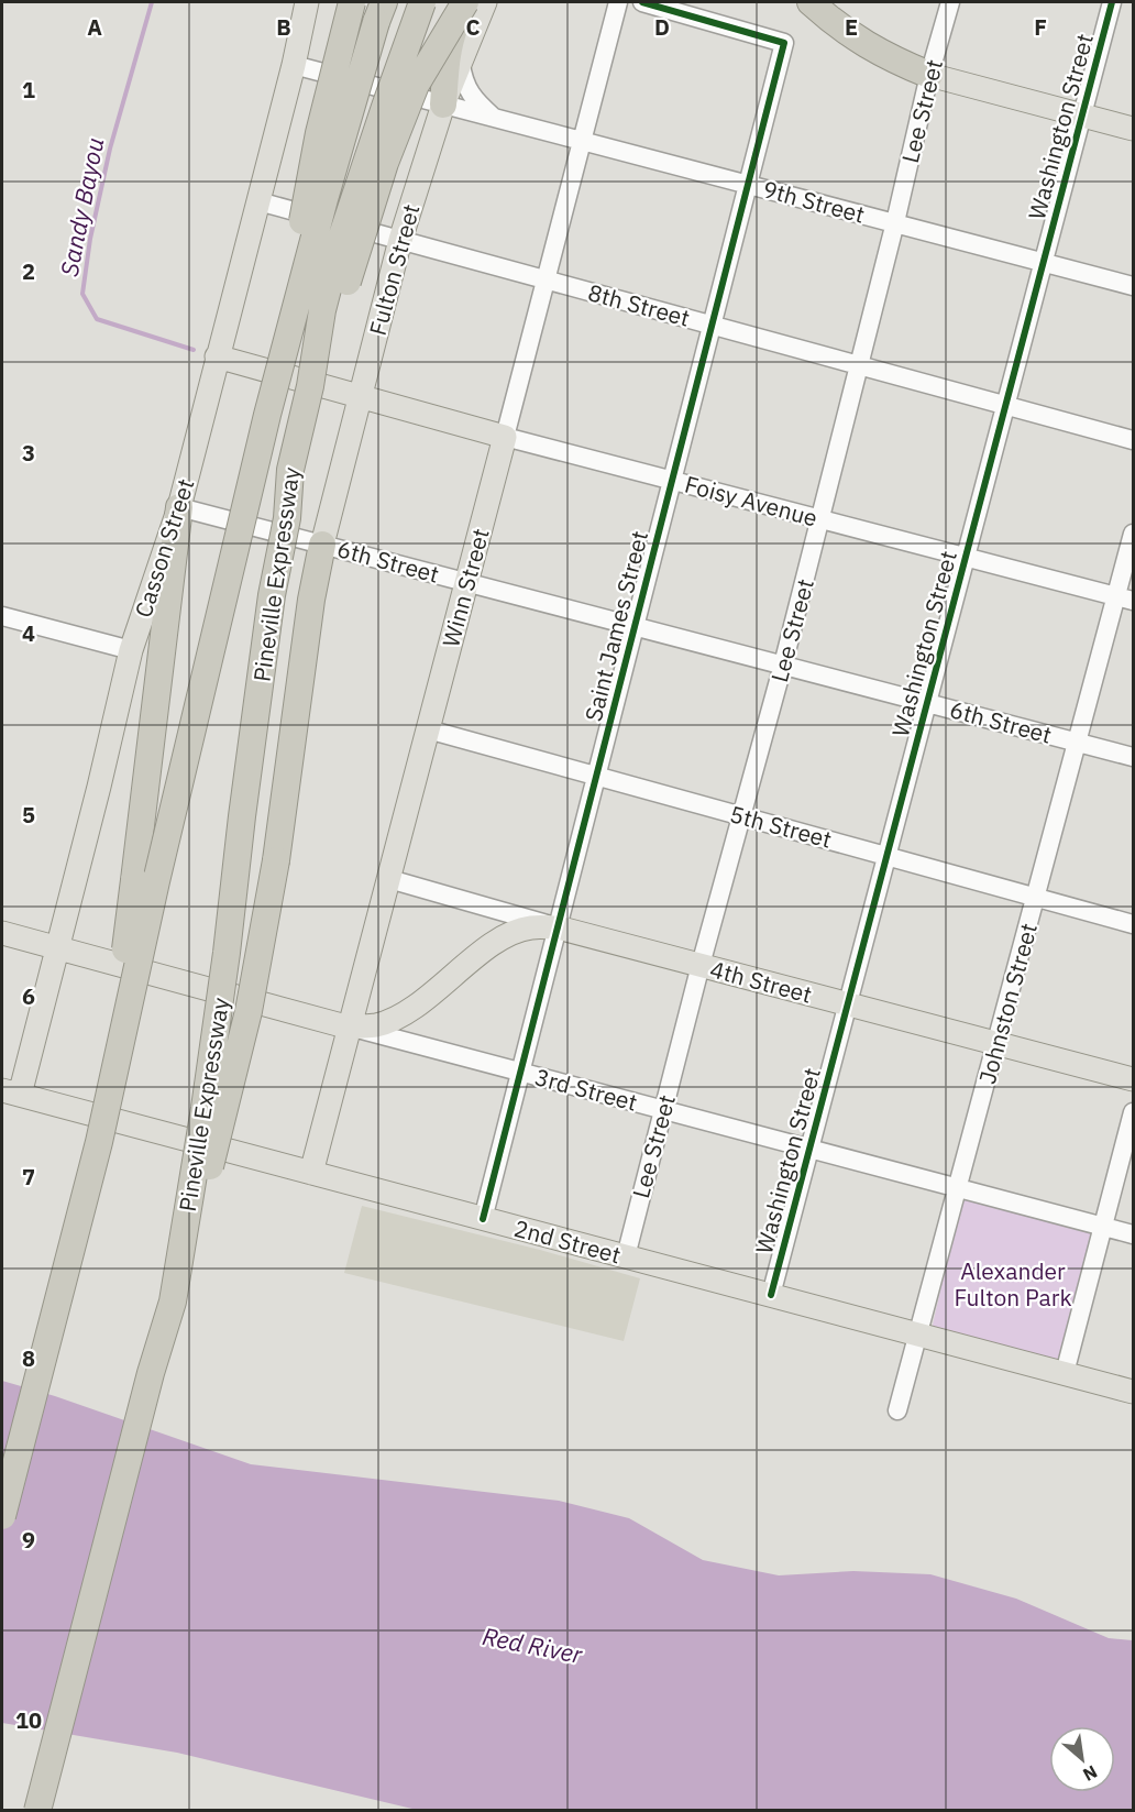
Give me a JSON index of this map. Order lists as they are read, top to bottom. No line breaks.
{"streets":{"highway":["Pineville Expressway"],"main road":["Fulton Street","Foisy Avenue","Casson Street","Winn Street","4th Street","3rd Street","2nd Street"],"street":["Lee Street","Washington Street","9th Street","8th Street","6th Street","Saint James Street","5th Street","Johnston Street"]},"crossings":[["Lee Street","9th Street"],["Lee Street","8th Street"],["Lee Street","Foisy Avenue"],["Lee Street","6th Street"],["Lee Street","5th Street"],["Lee Street","4th Street"],["Lee Street","3rd Street"],["Lee Street","2nd Street"],["Washington Street","9th Street"],["Washington Street","8th Street"],["Washington Street","Foisy Avenue"],["Washington Street","6th Street"],["Washington Street","5th Street"],["Washington Street","4th Street"],["Washington Street","3rd Street"],["Washington Street","2nd Street"],["9th Street","Fulton Street"],["9th Street","Casson Street"],["9th Street","Winn Street"],["9th Street","Saint James Street"],["Fulton Street","8th Street"],["Fulton Street","Foisy Avenue"],["Fulton Street","6th Street"],["8th Street","Casson Street"],["8th Street","Winn Street"],["8th Street","Saint James Street"],["Foisy Avenue","Casson Street"],["Foisy Avenue","Winn Street"],["Foisy Avenue","Saint James Street"],["Foisy Avenue","Johnston Street"],["Casson Street","6th Street"],["Casson Street","3rd Street"],["Casson Street","2nd Street"],["6th Street","Winn Street"],["6th Street","Saint James Street"],["6th Street","Johnston Street"],["Winn Street","5th Street"],["Winn Street","4th Street"],["Winn Street","3rd Street"],["Winn Street","2nd Street"],["Saint James Street","5th Street"],["Saint James Street","4th Street"],["Saint James Street","3rd Street"],["Saint James Street","2nd Street"],["5th Street","Johnston Street"],["4th Street","Johnston Street"],["Johnston Street","3rd Street"],["Johnston Street","2nd Street"]],"water":["Sandy Bayou","Red River"],"parks":["Alexander Fulton Park"],"north":"bottom right","grid":{"columns":["A","B","C","D","E","F"],"rows":["1","2","3","4","5","6","7","8","9","10"]}}
